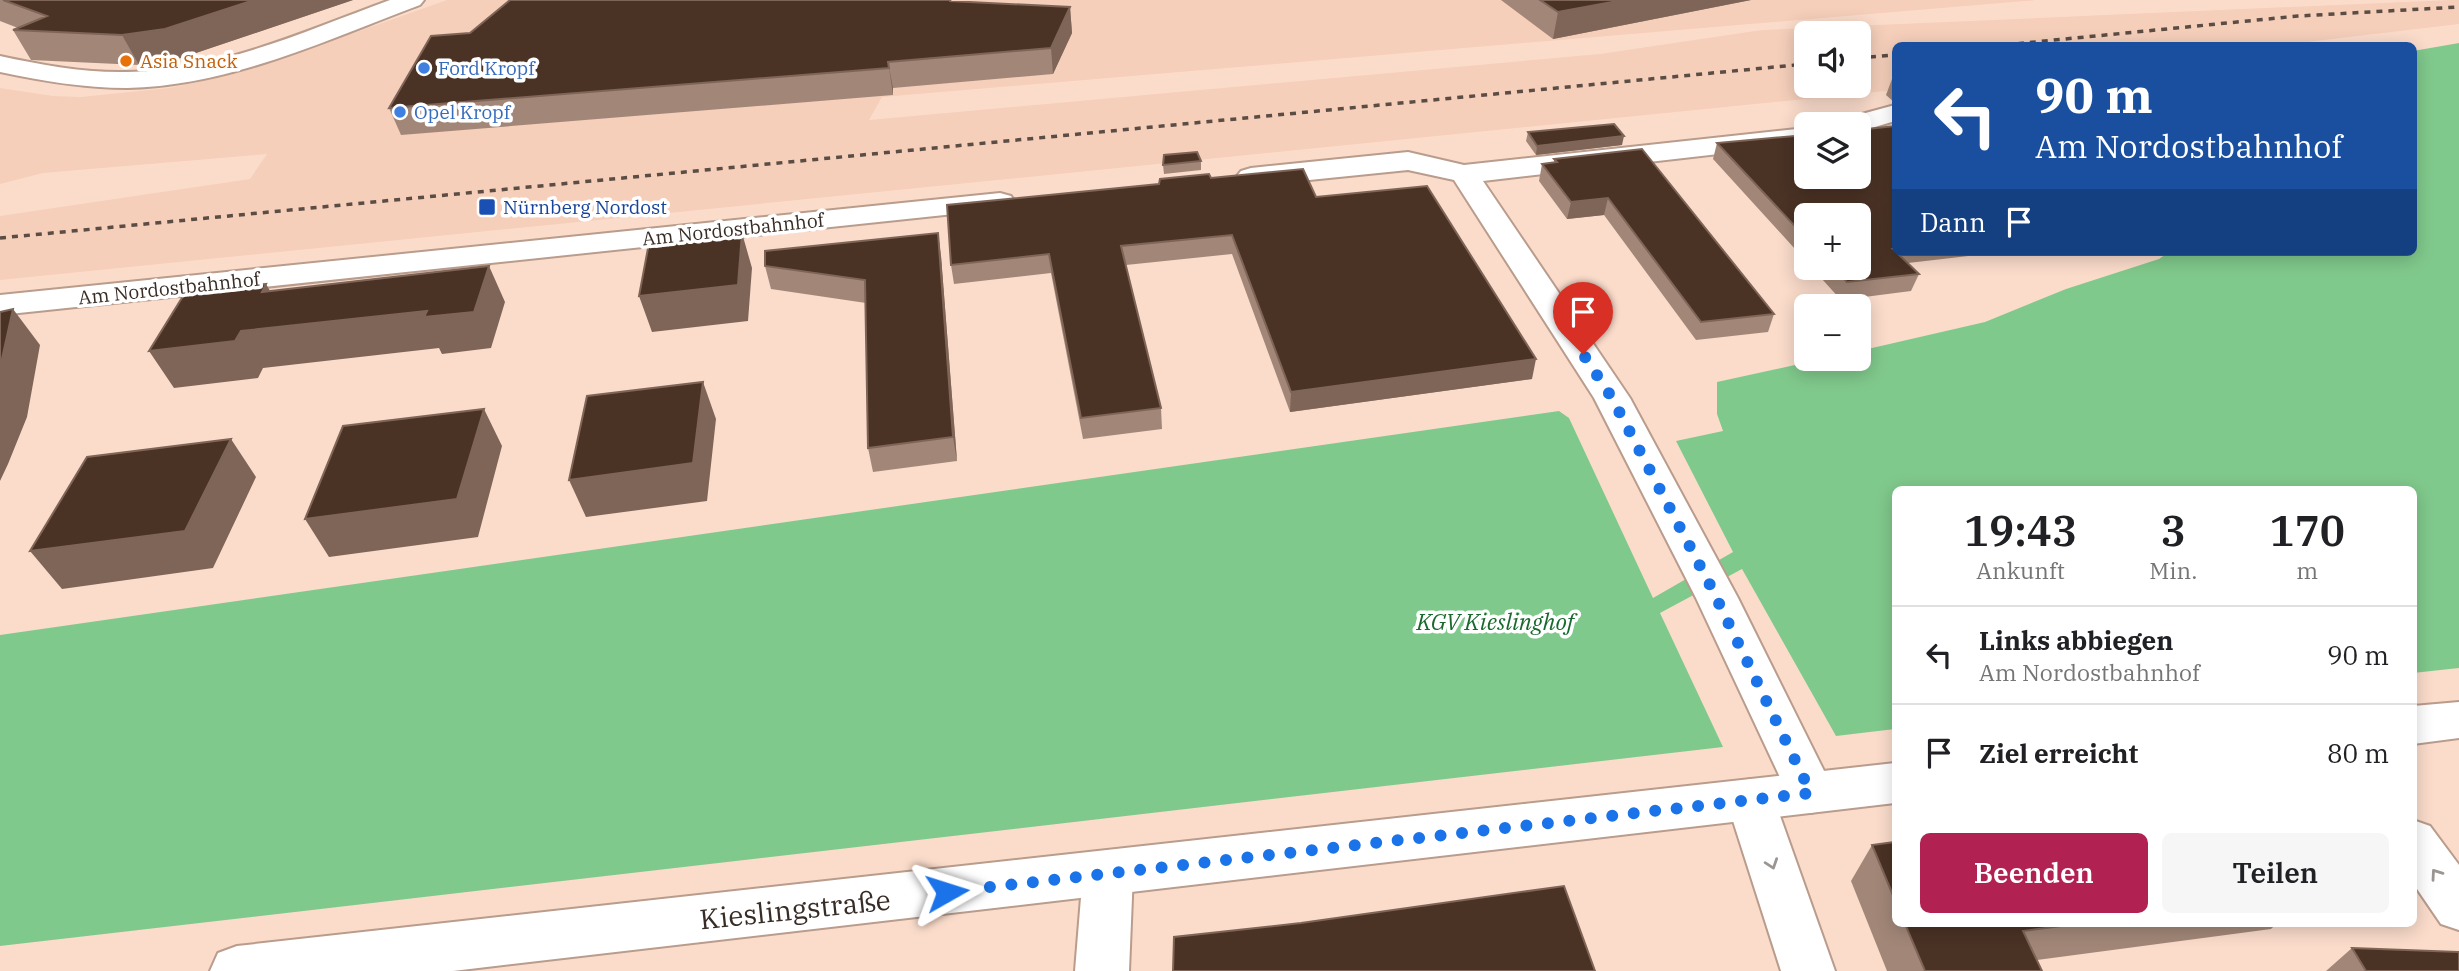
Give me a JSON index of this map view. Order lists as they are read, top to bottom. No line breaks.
{"streets":{"street":["Am Nordostbahnhof","Kieslingstraße"]},"parks":["KGV Kieslinghof"],"places":{"other":["Asia Snack","Ford Kropf","Opel Kropf"],"transit":["Nürnberg Nordost"]},"page":{"map_buttons":["+","−"],"turn":["90 m","Am Nordostbahnhof"],"then":"Dann","eta":["19:43","Ankunft","3","Min.","170","m"],"list":[{"name":"Links abbiegen","note":"Am Nordostbahnhof","value":"90 m"},{"name":"Ziel erreicht","value":"80 m"}],"buttons":["Beenden","Teilen"]}}
